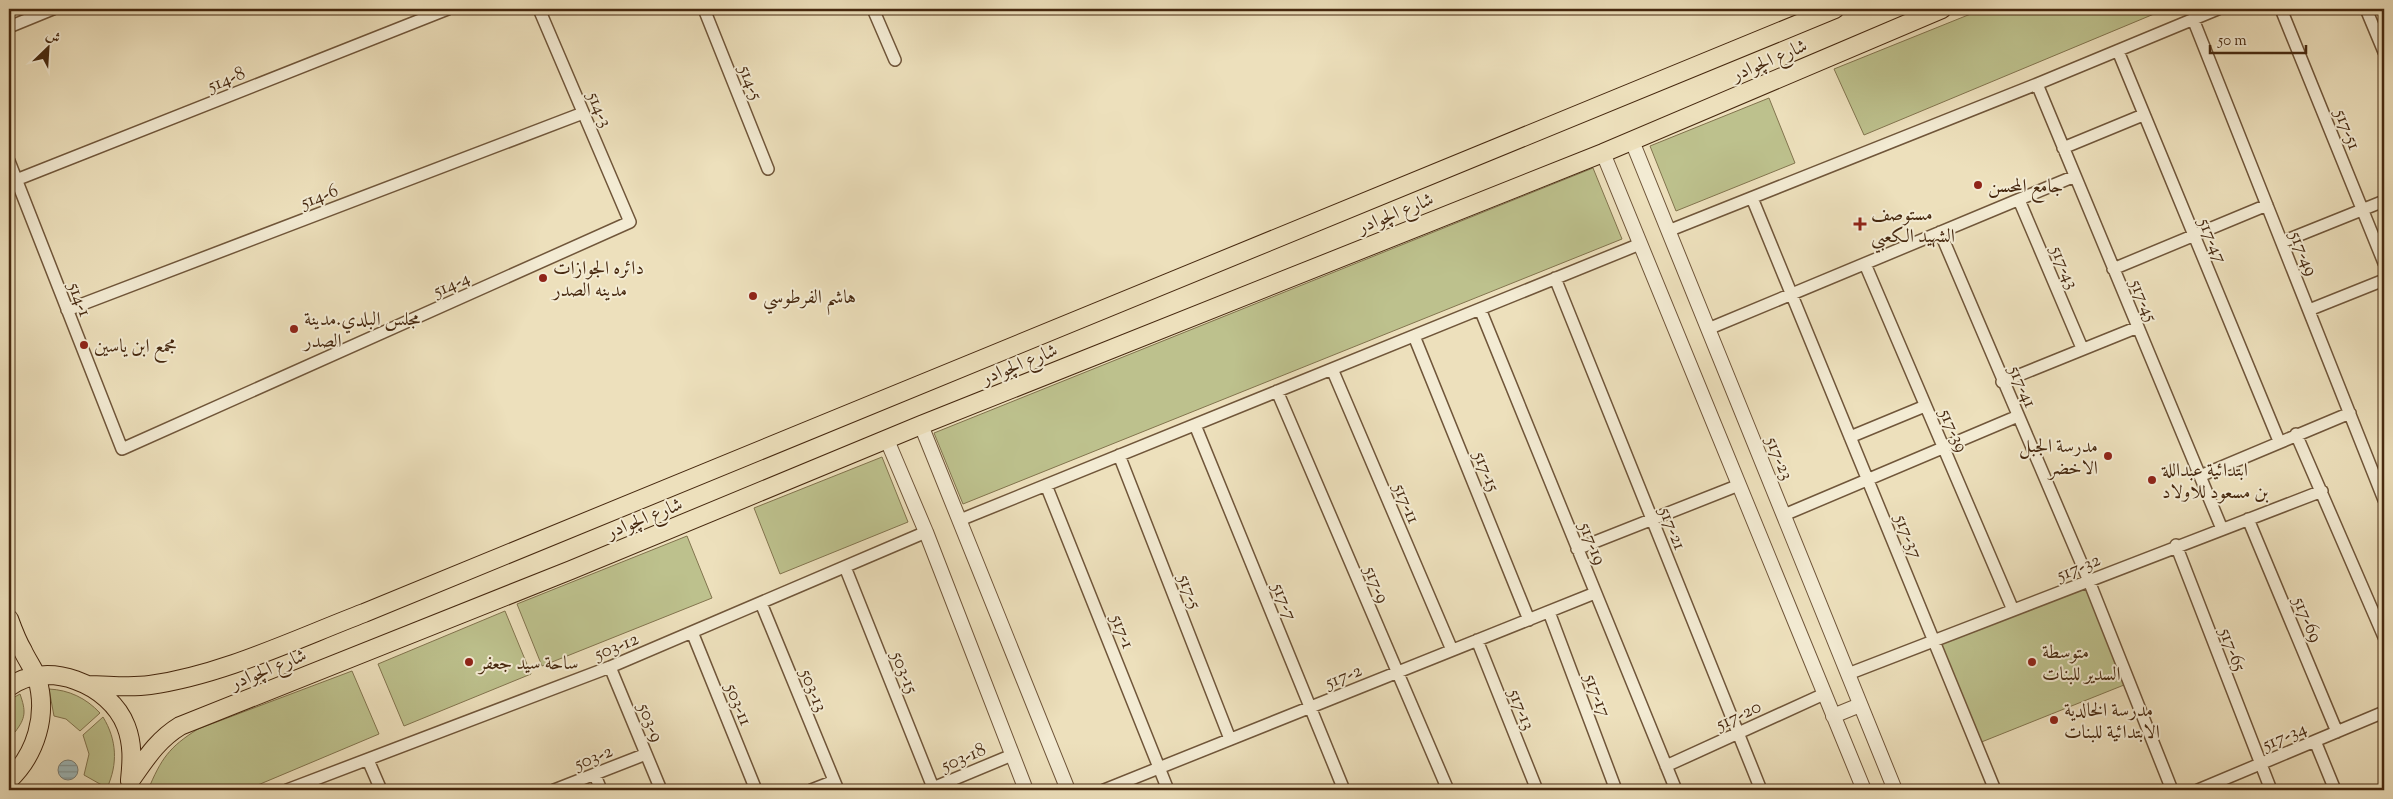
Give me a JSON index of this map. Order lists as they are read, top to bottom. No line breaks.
{"streets":{"main road":["شارع الچوادر"],"street":["514-8","514-5","514-3","517-51","514-6","517-47","517-49","517-43","514-4","514-1","517-45","517-41","517-39","517-23","517-15","517-11","517-21","517-37","517-19","517-32","517-9","517-5","517-7","517-69","517-1","503-12","517-65","503-15","517-2","503-13","517-17","503-11","517-13","517-20","503-9","517-34","503-2","503-18"]},"crossings":[["شارع الچوادر","517-23"],["514-8","514-1"],["514-3","514-6"],["514-3","514-4"],["514-6","514-1"],["514-4","514-1"],["517-45","517-32"],["517-41","517-32"],["517-39","517-32"],["517-23","517-32"],["517-15","517-2"],["517-11","517-2"],["517-21","517-20"],["517-37","517-32"],["517-19","517-2"],["517-19","517-20"],["517-32","517-69"],["517-32","517-65"],["517-9","517-2"],["517-5","517-2"],["517-7","517-2"],["517-69","517-34"],["517-1","517-2"],["503-12","503-15"],["503-12","503-13"],["503-12","503-11"],["503-12","503-9"],["517-65","517-34"],["503-15","503-18"],["517-2","517-17"],["517-2","517-13"],["503-9","503-2"]],"places":{"other":["جامع المحسن","دائره الجوازات مدينه الصدر","هاشم الفرطوسي","مجلس البلدي.مدينة الصدر","مجمع ابن ياسين","مدرسة الجبل الاخضر","ابتدائية عبداللة بن مسعود للاولاد","ساحة سيد جعفر","متوسطة السدير للبنات","مدرسة الخالدية الابتدائية للبنات"],"health":["مستوصف الشهيد الكعبي"]},"scale_bar":"50 m","north":"top right"}
